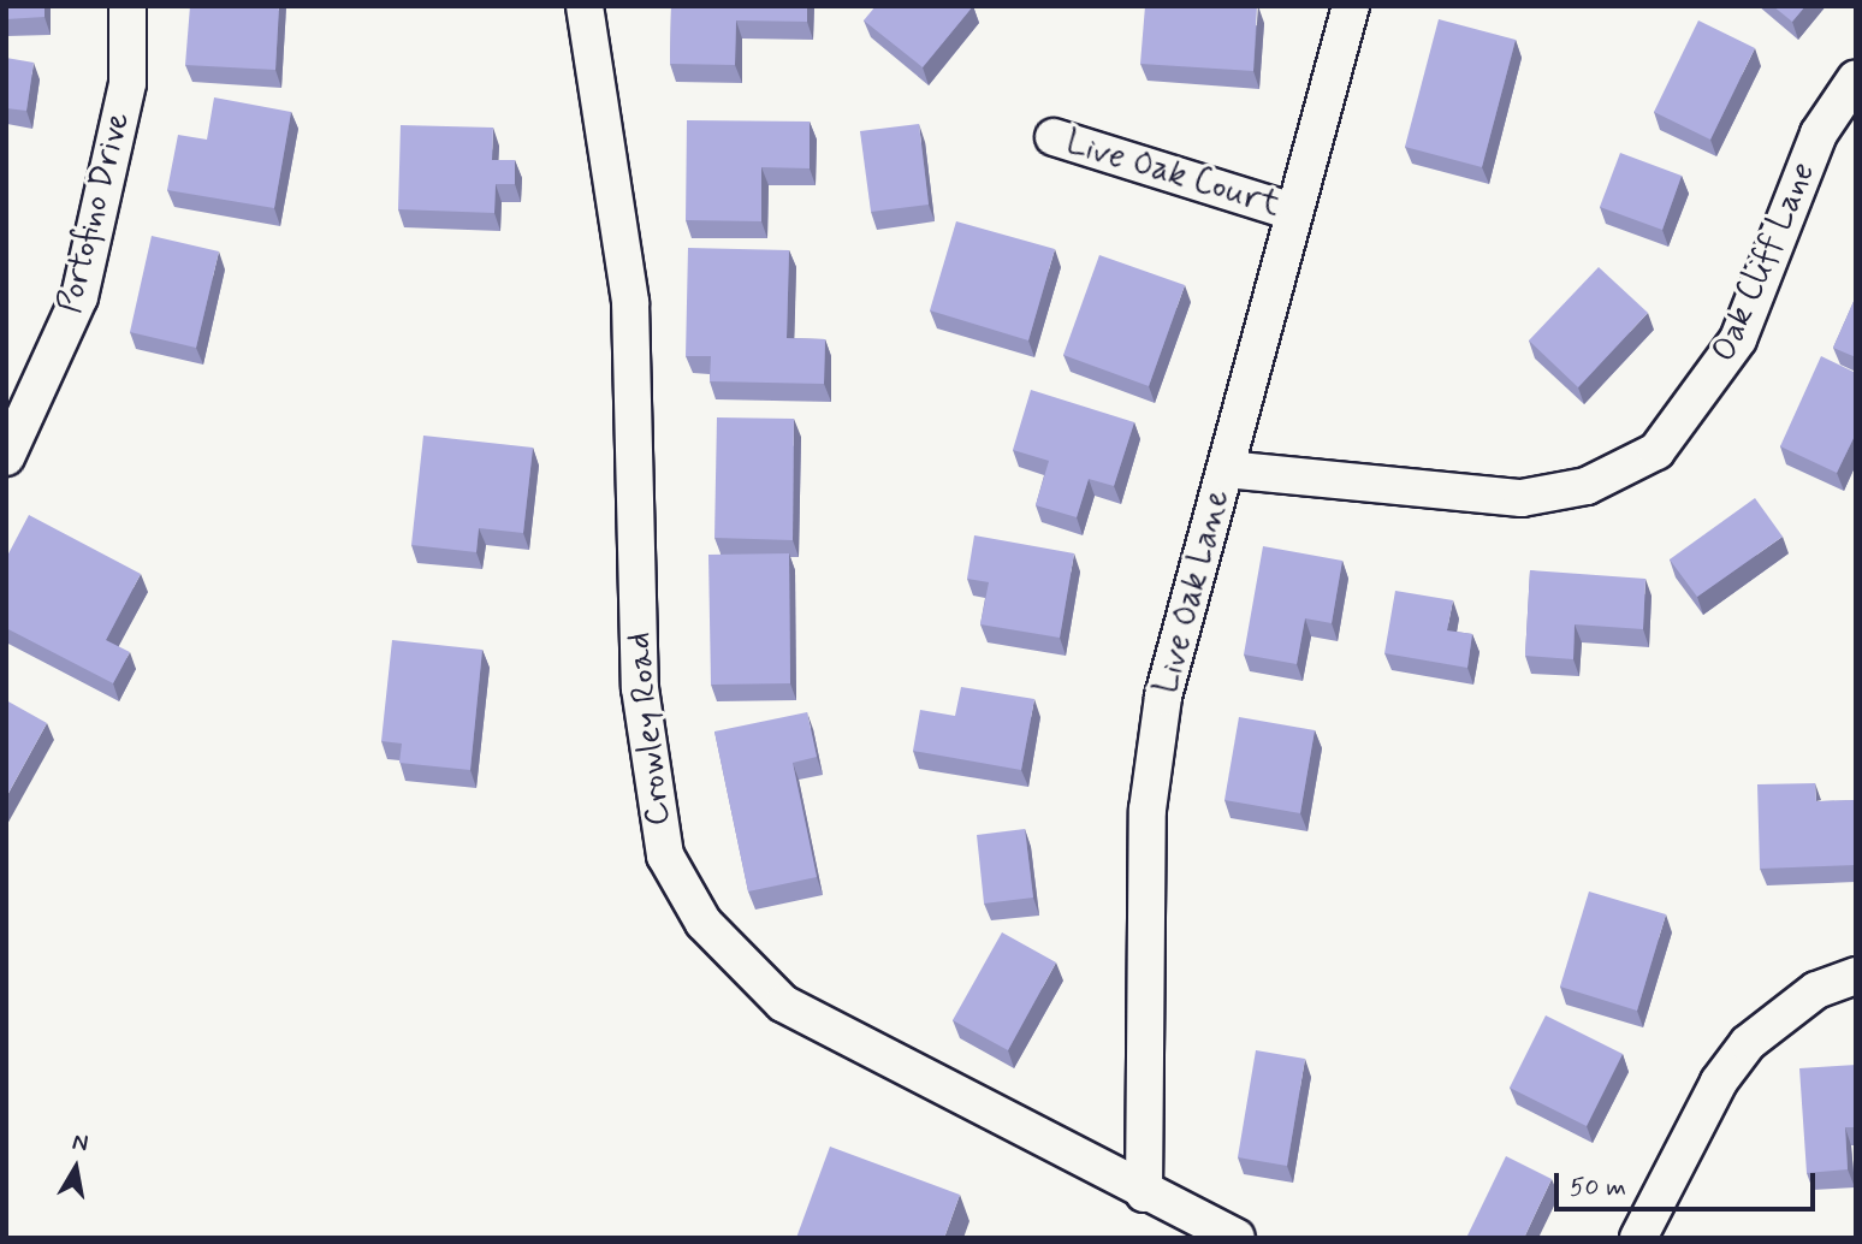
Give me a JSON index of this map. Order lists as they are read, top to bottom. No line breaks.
{"streets":{"street":["Live Oak Court","Portofino Drive","Oak Cliff Lane","Live Oak Lane","Crowley Road"]},"crossings":[["Live Oak Court","Live Oak Lane"],["Oak Cliff Lane","Live Oak Lane"],["Live Oak Lane","Crowley Road"]],"scale_bar":"50 m","north":"top"}
